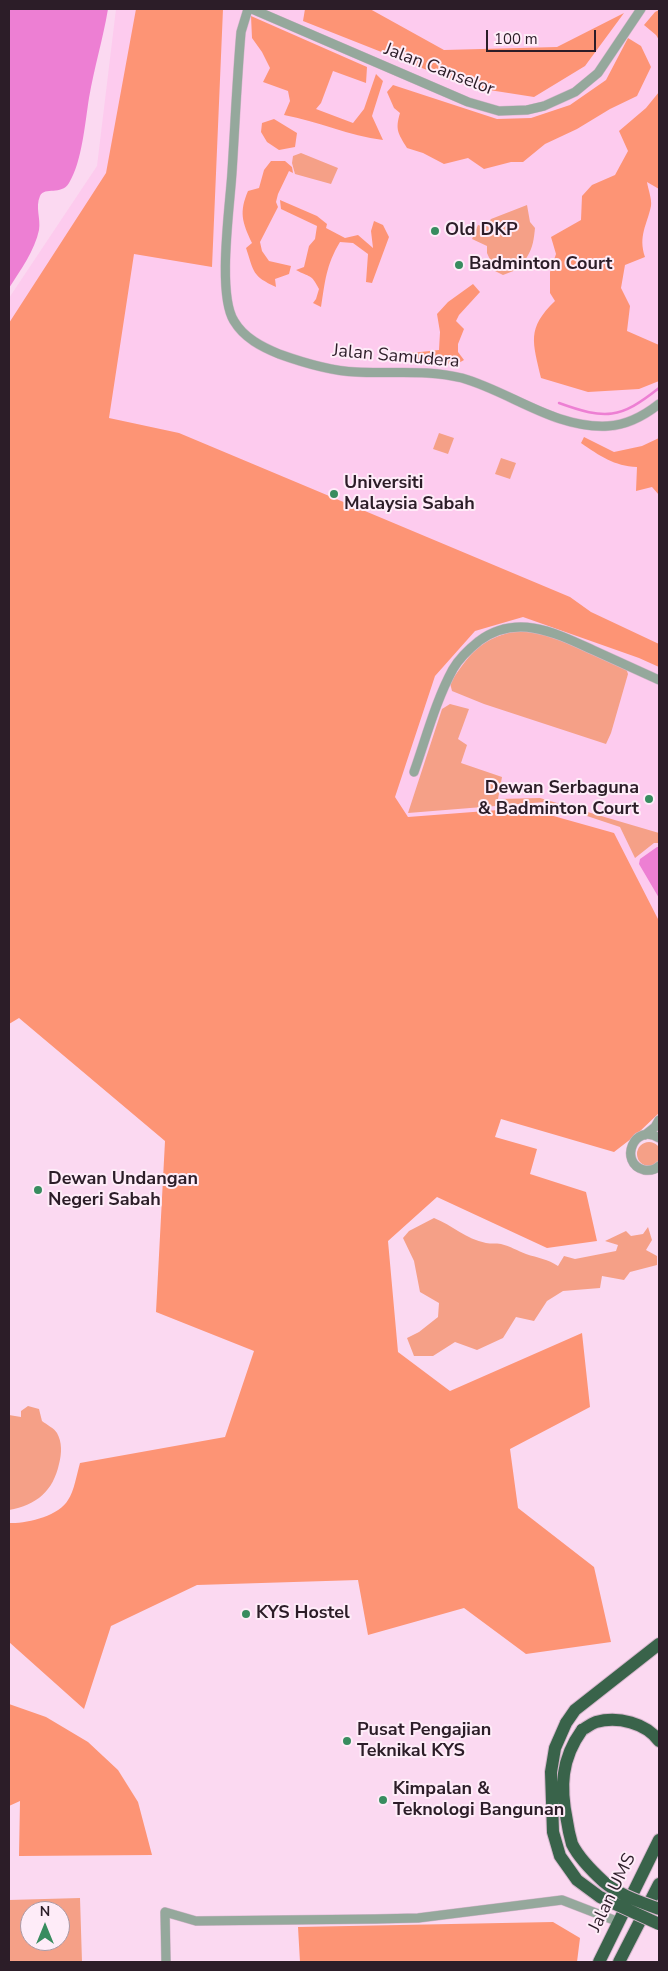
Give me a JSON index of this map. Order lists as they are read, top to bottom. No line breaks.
{"streets":{"highway":["Jalan UMS"],"street":["Jalan Canselor","Jalan Samudera"]},"places":["Old DKP","Badminton Court","Universiti Malaysia Sabah","Dewan Serbaguna & Badminton Court","Dewan Undangan Negeri Sabah","KYS Hostel","Pusat Pengajian Teknikal KYS","Kimpalan & Teknologi Bangunan"],"scale_bar":"100 m","north":"top"}
